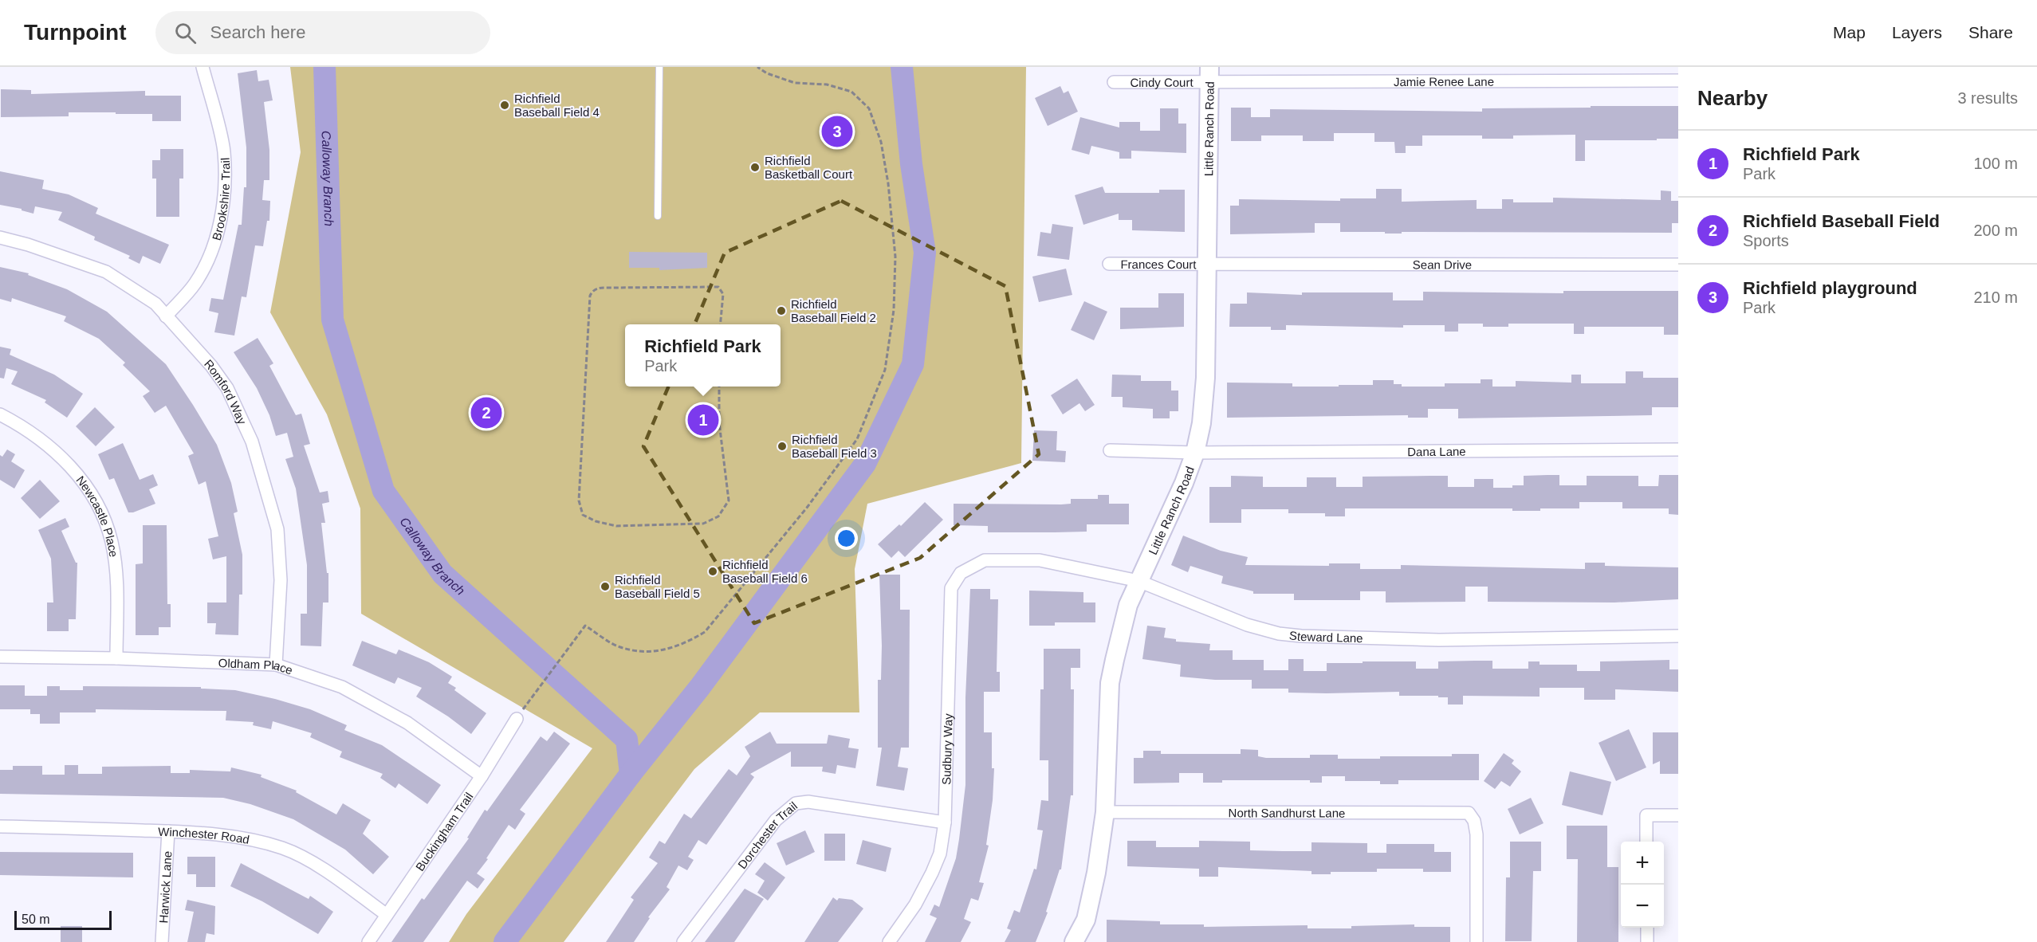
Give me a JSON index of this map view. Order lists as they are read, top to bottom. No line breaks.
{"streets":{"street":["Jamie Renee Lane","Cindy Court","Little Ranch Road","Brookshire Trail","Frances Court","Sean Drive","Romford Way","Dana Lane","Newcastle Place","Steward Lane","Oldham Place","Sudbury Way","North Sandhurst Lane","Buckingham Trail","Winchester Road","Dorchester Trail","Harwick Lane"]},"crossings":[["Jamie Renee Lane","Cindy Court"],["Jamie Renee Lane","Little Ranch Road"],["Cindy Court","Little Ranch Road"],["Little Ranch Road","Frances Court"],["Little Ranch Road","Sean Drive"],["Little Ranch Road","Dana Lane"],["Little Ranch Road","Steward Lane"],["Little Ranch Road","North Sandhurst Lane"],["Brookshire Trail","Romford Way"],["Frances Court","Sean Drive"],["Romford Way","Oldham Place"],["Newcastle Place","Oldham Place"],["Steward Lane","Sudbury Way"],["Oldham Place","Buckingham Trail"],["Sudbury Way","Dorchester Trail"],["Buckingham Trail","Winchester Road"],["Winchester Road","Harwick Lane"]],"water":["Calloway Branch"],"places":["Richfield Baseball Field 4","Richfield Basketball Court","Richfield Baseball Field 2","Richfield Baseball Field 3","Richfield Baseball Field 6","Richfield Baseball Field 5"],"scale_bar":"50 m","page":{"header":"Turnpoint","search":"Search here","nav":["Map","Layers","Share"],"heading":["Nearby","3 results"],"pins":["3","2","1"],"list":[{"mark":"1","name":"Richfield Park","note":"Park","value":"100 m"},{"mark":"2","name":"Richfield Baseball Field","note":"Sports","value":"200 m"},{"mark":"3","name":"Richfield playground","note":"Park","value":"210 m"}],"popup":["Richfield Park","Park"],"map_buttons":["+","−"],"scale":"50 m"}}
